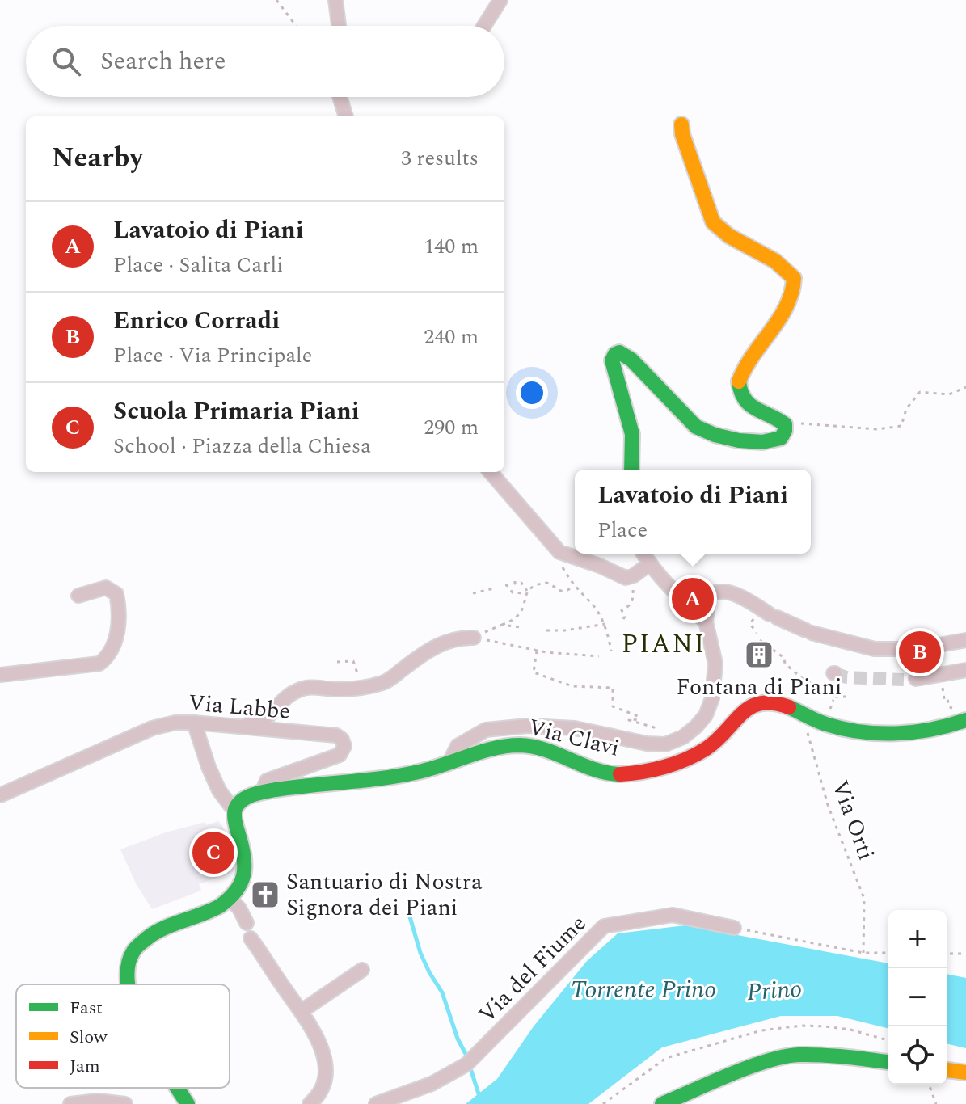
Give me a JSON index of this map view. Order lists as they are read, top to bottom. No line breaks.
{"streets":{"main road":["Via Clavi"],"street":["Via Labbe","Via del Fiume"],"path":["Via Orti"]},"crossings":[["Via Labbe","Via Clavi"]],"districts":["PIANI"],"water":["Torrente Prino","Prino"],"places":{"building":["Fontana di Piani"],"church":["Santuario di Nostra Signora dei Piani"]},"legend":["Fast","Slow","Jam"],"page":{"search":"Search here","heading":["Nearby","3 results"],"list":[{"mark":"A","name":"Lavatoio di Piani","note":"Place · Salita Carli","value":"140 m"},{"mark":"B","name":"Enrico Corradi","note":"Place · Via Principale","value":"240 m"},{"mark":"C","name":"Scuola Primaria Piani","note":"School · Piazza della Chiesa","value":"290 m"}],"popup":["Lavatoio di Piani","Place"],"pins":["A","B","C"],"map_buttons":["+","−"]}}
